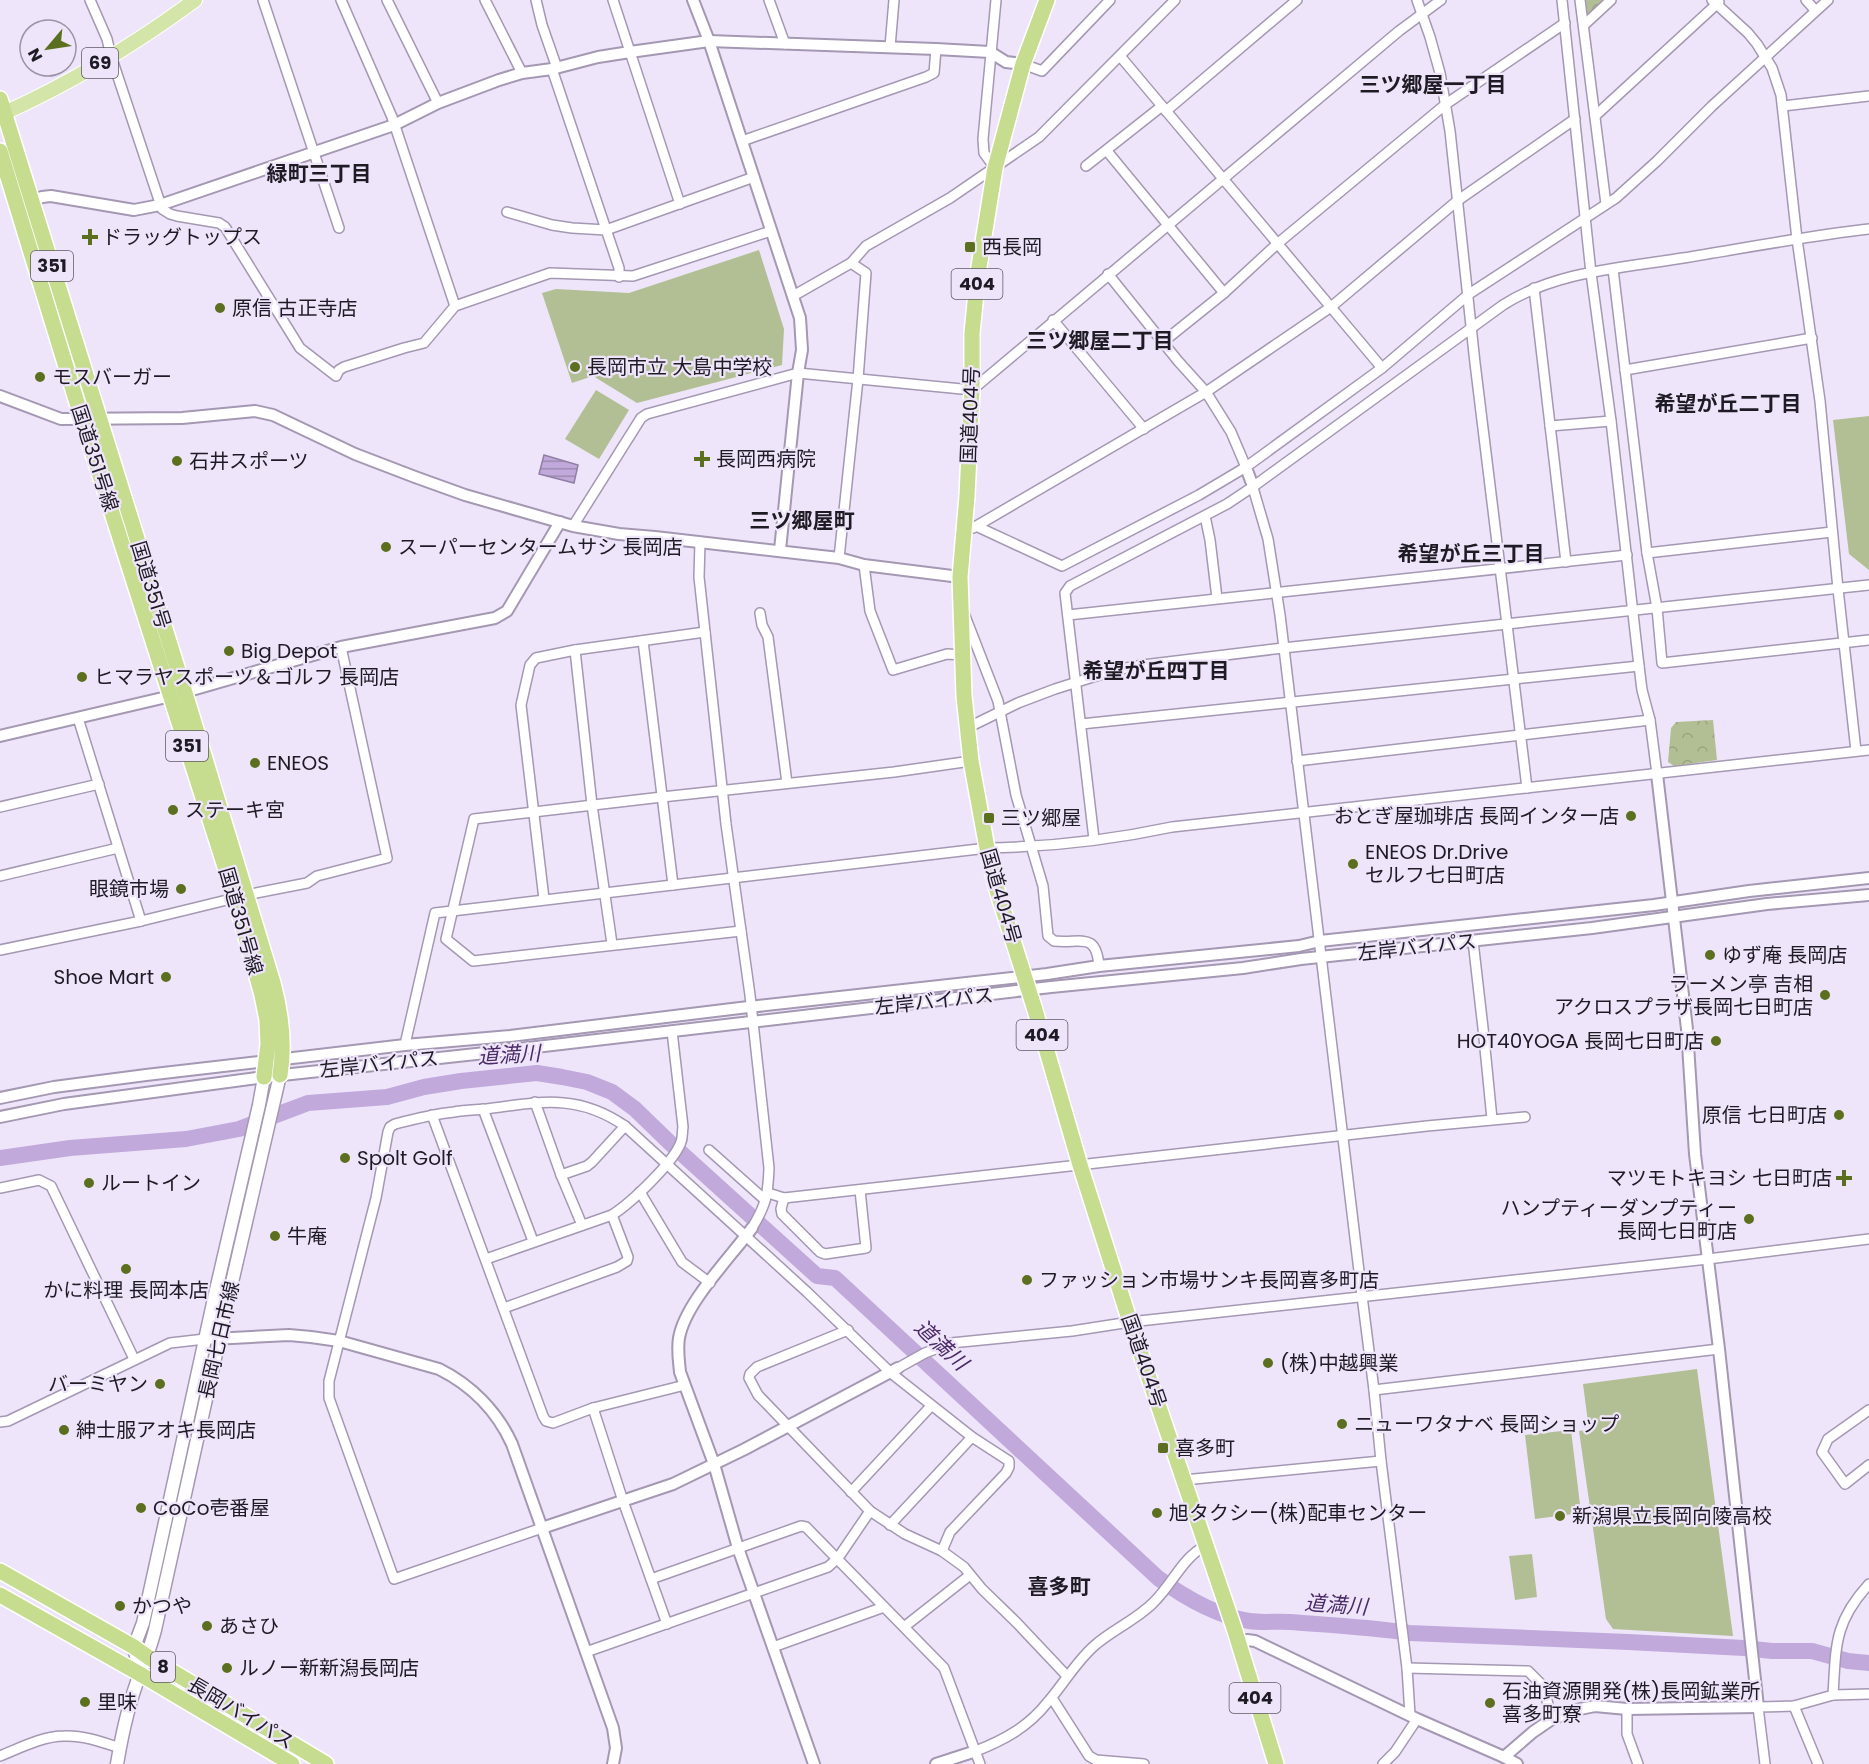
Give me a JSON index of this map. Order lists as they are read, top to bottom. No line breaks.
{"streets":{"highway":["351","404","国道404号","国道351号線","国道351号","8","長岡バイパス"],"main road":["69","長岡七日市線"],"street":["左岸バイパス"]},"crossings":[["69","国道351号"],["国道404号","左岸バイパス"],["国道351号線","国道351号"],["国道351号線","左岸バイパス"],["国道351号線","長岡七日市線"],["国道351号","左岸バイパス"],["国道351号","長岡七日市線"],["左岸バイパス","長岡七日市線"],["長岡七日市線","長岡バイパス"]],"districts":["三ツ郷屋一丁目","緑町三丁目","三ツ郷屋二丁目","希望が丘二丁目","三ツ郷屋町","希望が丘三丁目","希望が丘四丁目","喜多町"],"water":["道満川"],"places":{"health":["ドラッグトップス","長岡西病院","マツモトキヨシ 七日町店"],"transit":["西長岡","三ツ郷屋","喜多町"],"other":["原信 古正寺店","長岡市立 大島中学校","モスバーガー","石井スポーツ","スーパーセンタームサシ 長岡店","Big Depot","ヒマラヤスポーツ＆ゴルフ 長岡店","ENEOS","ステーキ宮","おとぎ屋珈琲店 長岡インター店","ENEOS Dr.Drive セルフ七日町店","眼鏡市場","ゆず庵 長岡店","Shoe Mart","ラーメン亭 吉相 アクロスプラザ長岡七日町店","HOT40YOGA 長岡七日町店","原信 七日町店","Spolt Golf","ルートイン","ハンプティーダンプティー 長岡七日町店","牛庵","かに料理 長岡本店","ファッション市場サンキ長岡喜多町店","(株)中越興業","バーミヤン","ニューワタナベ 長岡ショップ","紳士服アオキ長岡店","CoCo壱番屋","旭タクシー(株)配車センター","新潟県立長岡向陵高校","かつや","あさひ","ルノー新新潟長岡店","里味","石油資源開発(株)長岡鉱業所 喜多町寮"]},"north":"bottom left"}
